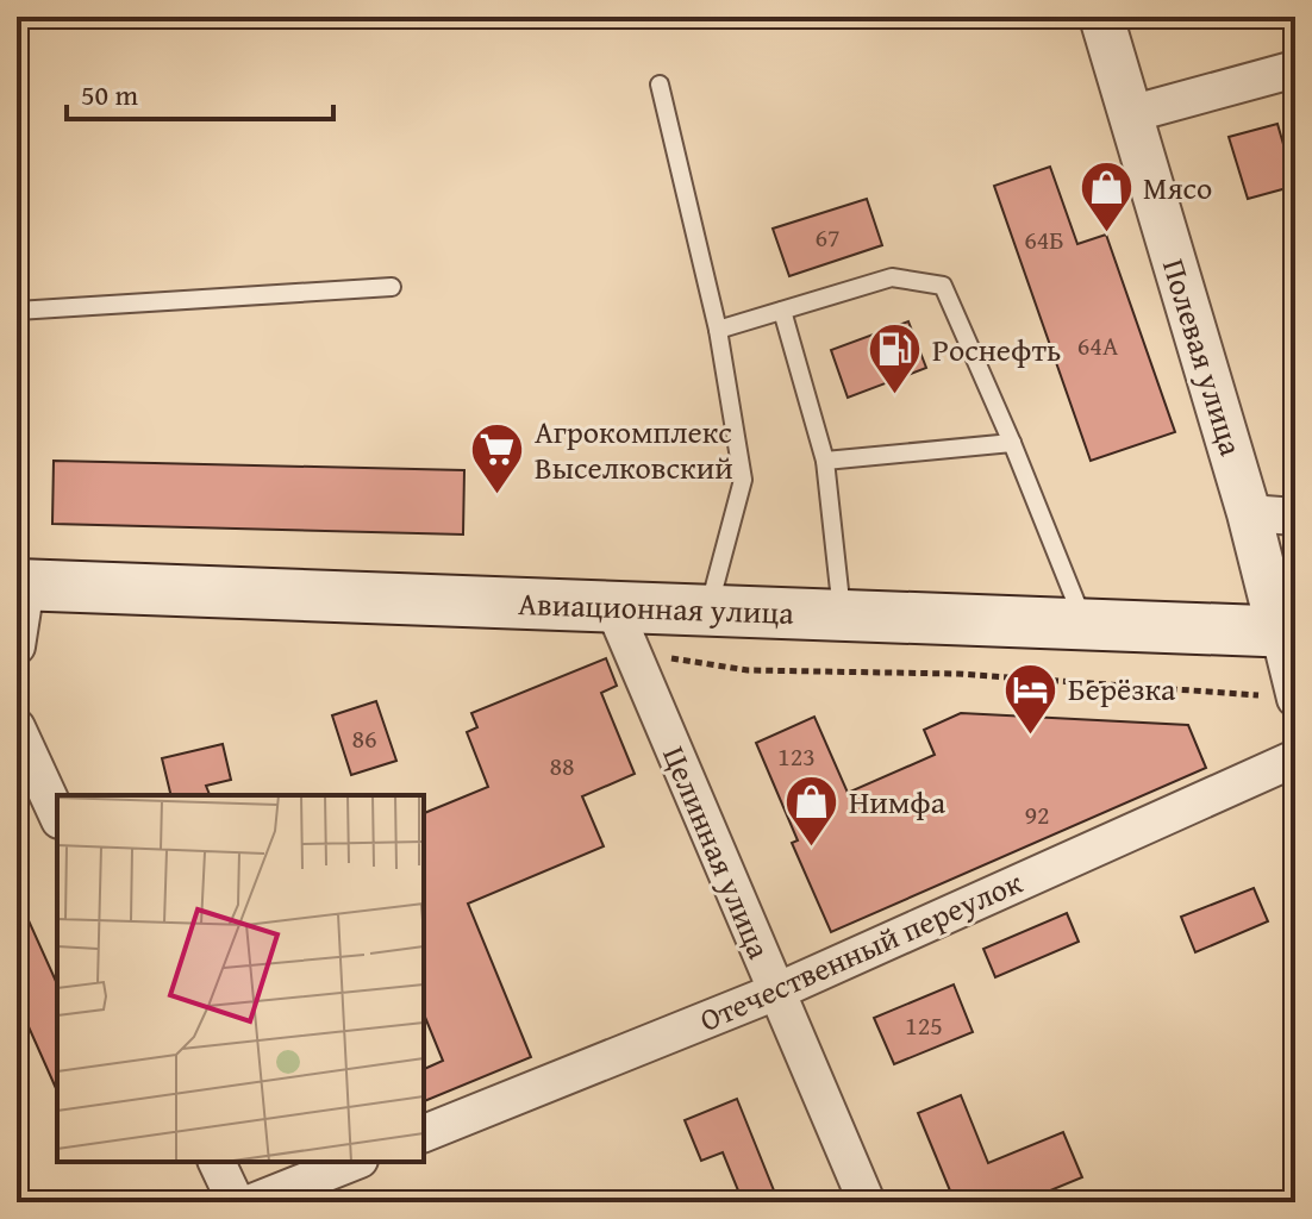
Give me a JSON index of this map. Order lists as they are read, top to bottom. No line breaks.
{"streets":{"main road":["Авиационная улица"],"street":["Полевая улица","Целинная улица","Отечественный переулок"]},"crossings":[["Полевая улица","Авиационная улица"],["Авиационная улица","Целинная улица"],["Целинная улица","Отечественный переулок"]],"places":{"shop":["Мясо","Нимфа"],"fuel station":["Роснефть"],"supermarket":["Агрокомплекс Выселковский"],"hotel":["Берёзка"]},"house_numbers":["67","64Б","64А","86","123","88","92","125"],"scale_bar":"50 m"}
